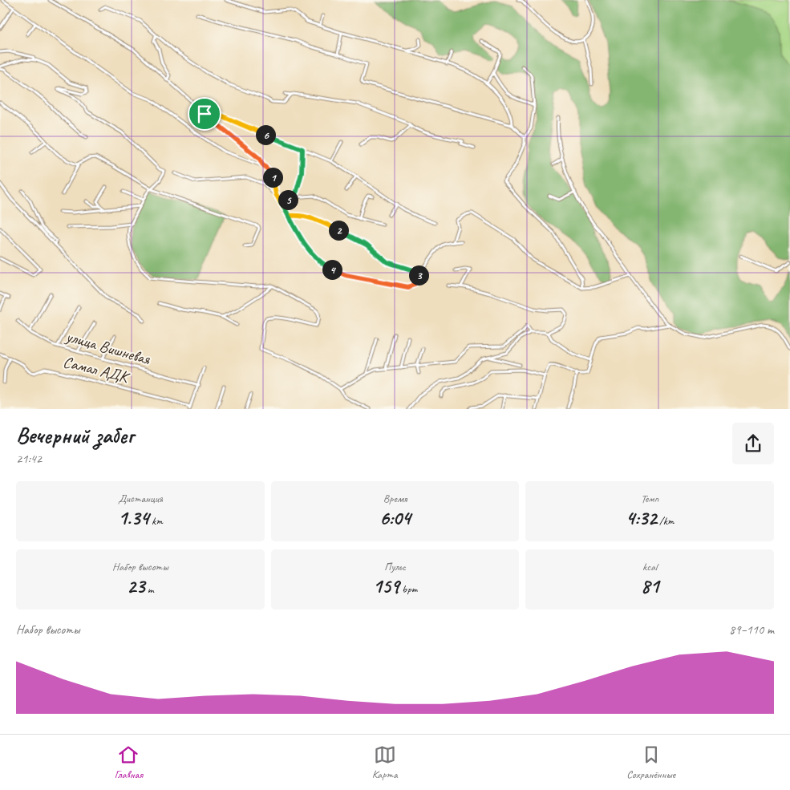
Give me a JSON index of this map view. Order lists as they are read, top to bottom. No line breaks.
{"streets":{"street":["улица Вишневая","Самал АДК"]},"page":{"pins":["6","1","5","2","4","3"],"heading":["Вечерний забег","21:42"],"stats":[["Дистанция","1.34 km"],["Время","6:04"],["Темп","4:32 /km"],["Набор высоты","23 m"],["Пульс","159 bpm"],["kcal","81"]],"chart":["Набор высоты","89–110 m"],"tabs":["Главная","Карта","Сохранённые"]}}
